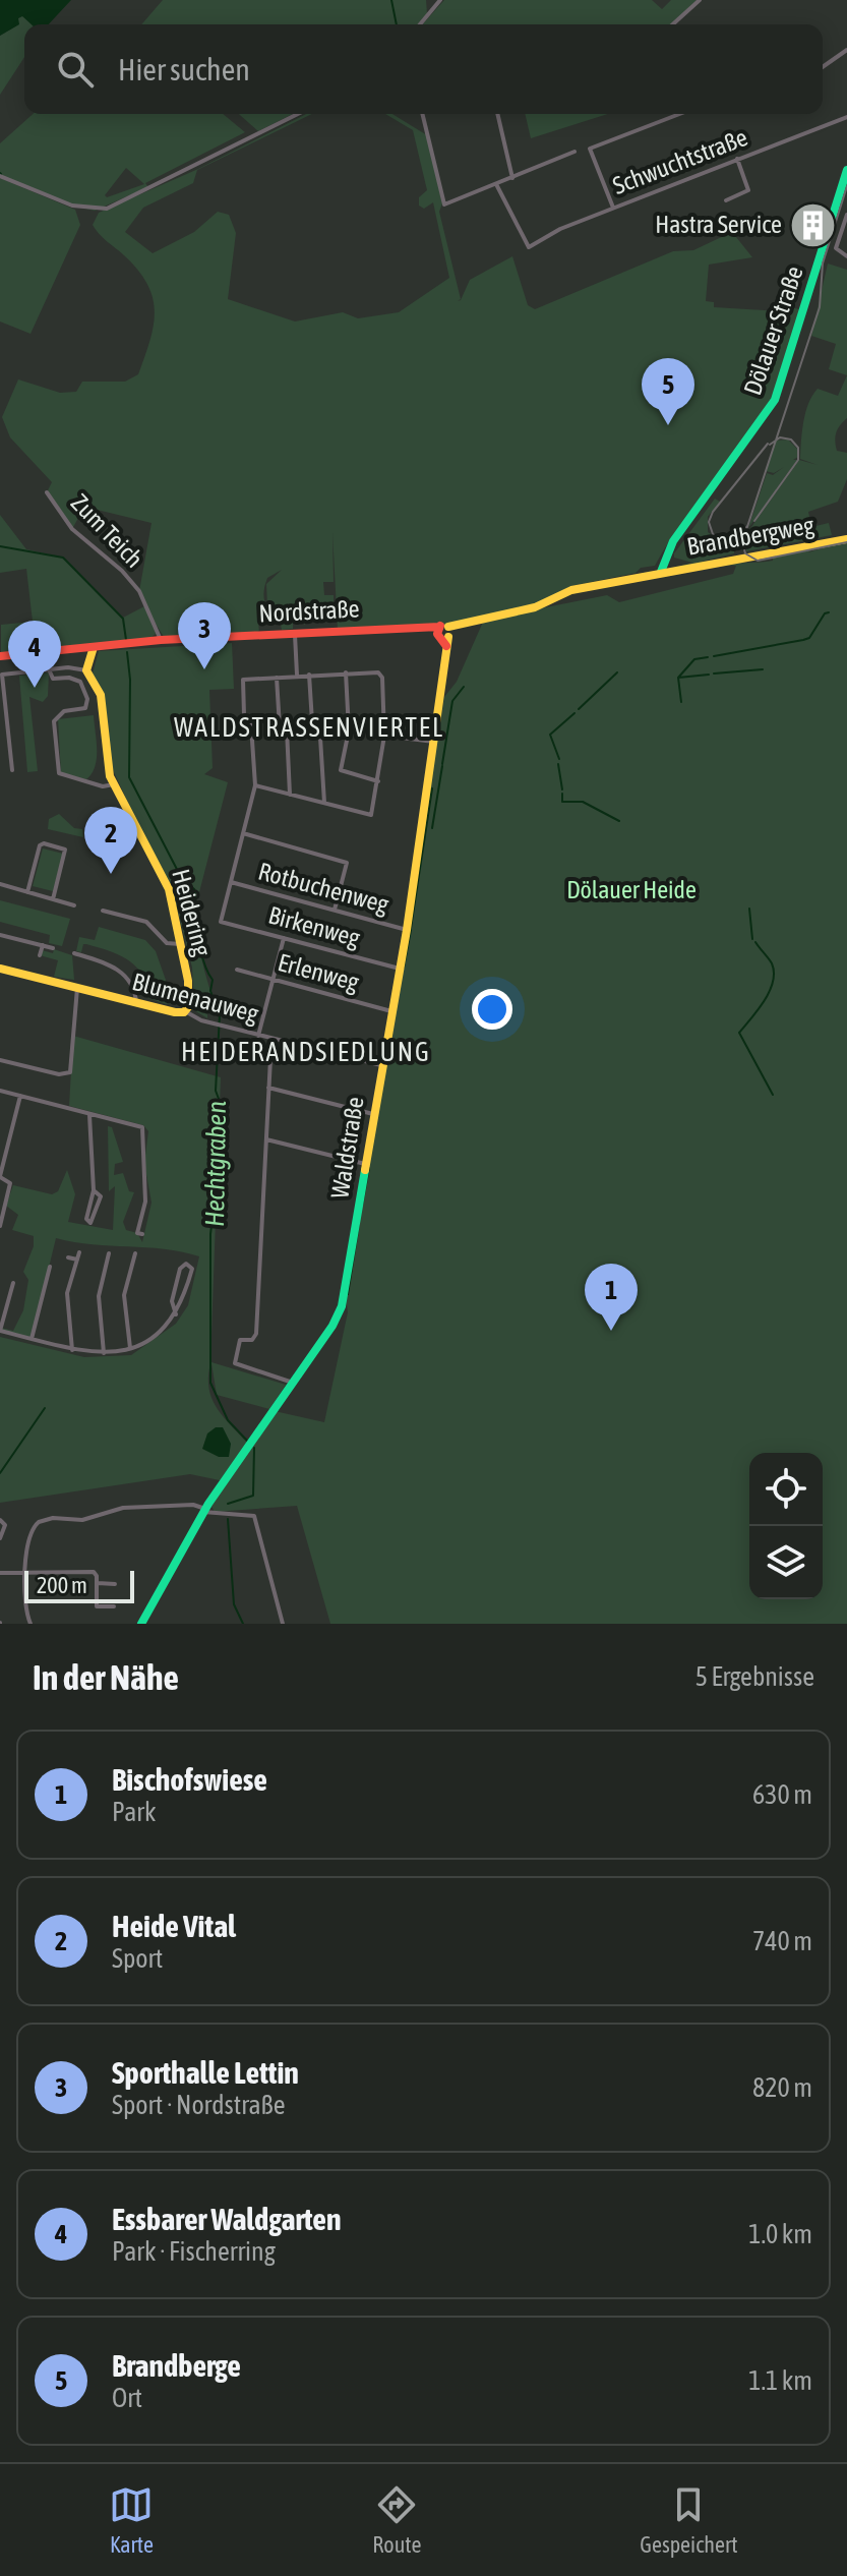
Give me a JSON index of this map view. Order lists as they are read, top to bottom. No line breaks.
{"streets":{"main road":["Dölauer Straße","Brandbergweg","Nordstraße","Heidering","Blumenauweg","Waldstraße"],"street":["Schwuchtstraße","Zum Teich","Rotbuchenweg","Birkenweg","Erlenweg"]},"crossings":[["Dölauer Straße","Brandbergweg"],["Zum Teich","Nordstraße"],["Nordstraße","Waldstraße"],["Rotbuchenweg","Birkenweg"],["Rotbuchenweg","Waldstraße"],["Heidering","Blumenauweg"],["Birkenweg","Waldstraße"],["Erlenweg","Waldstraße"],["Blumenauweg","Waldstraße"]],"districts":["WALDSTRASSENVIERTEL","HEIDERANDSIEDLUNG"],"water":["Hechtgraben"],"parks":["Dölauer Heide"],"places":{"building":["Hastra Service"]},"scale_bar":"200 m","page":{"search":"Hier suchen","pins":["5","3","4","2","1"],"scale":"200 m","heading":["In der Nähe","5 Ergebnisse"],"list":[{"mark":"1","name":"Bischofswiese","note":"Park","value":"630 m"},{"mark":"2","name":"Heide Vital","note":"Sport","value":"740 m"},{"mark":"3","name":"Sporthalle Lettin","note":"Sport · Nordstraße","value":"820 m"},{"mark":"4","name":"Essbarer Waldgarten","note":"Park · Fischerring","value":"1.0 km"},{"mark":"5","name":"Brandberge","note":"Ort","value":"1.1 km"}],"nav":["Karte","Route","Gespeichert"]}}
